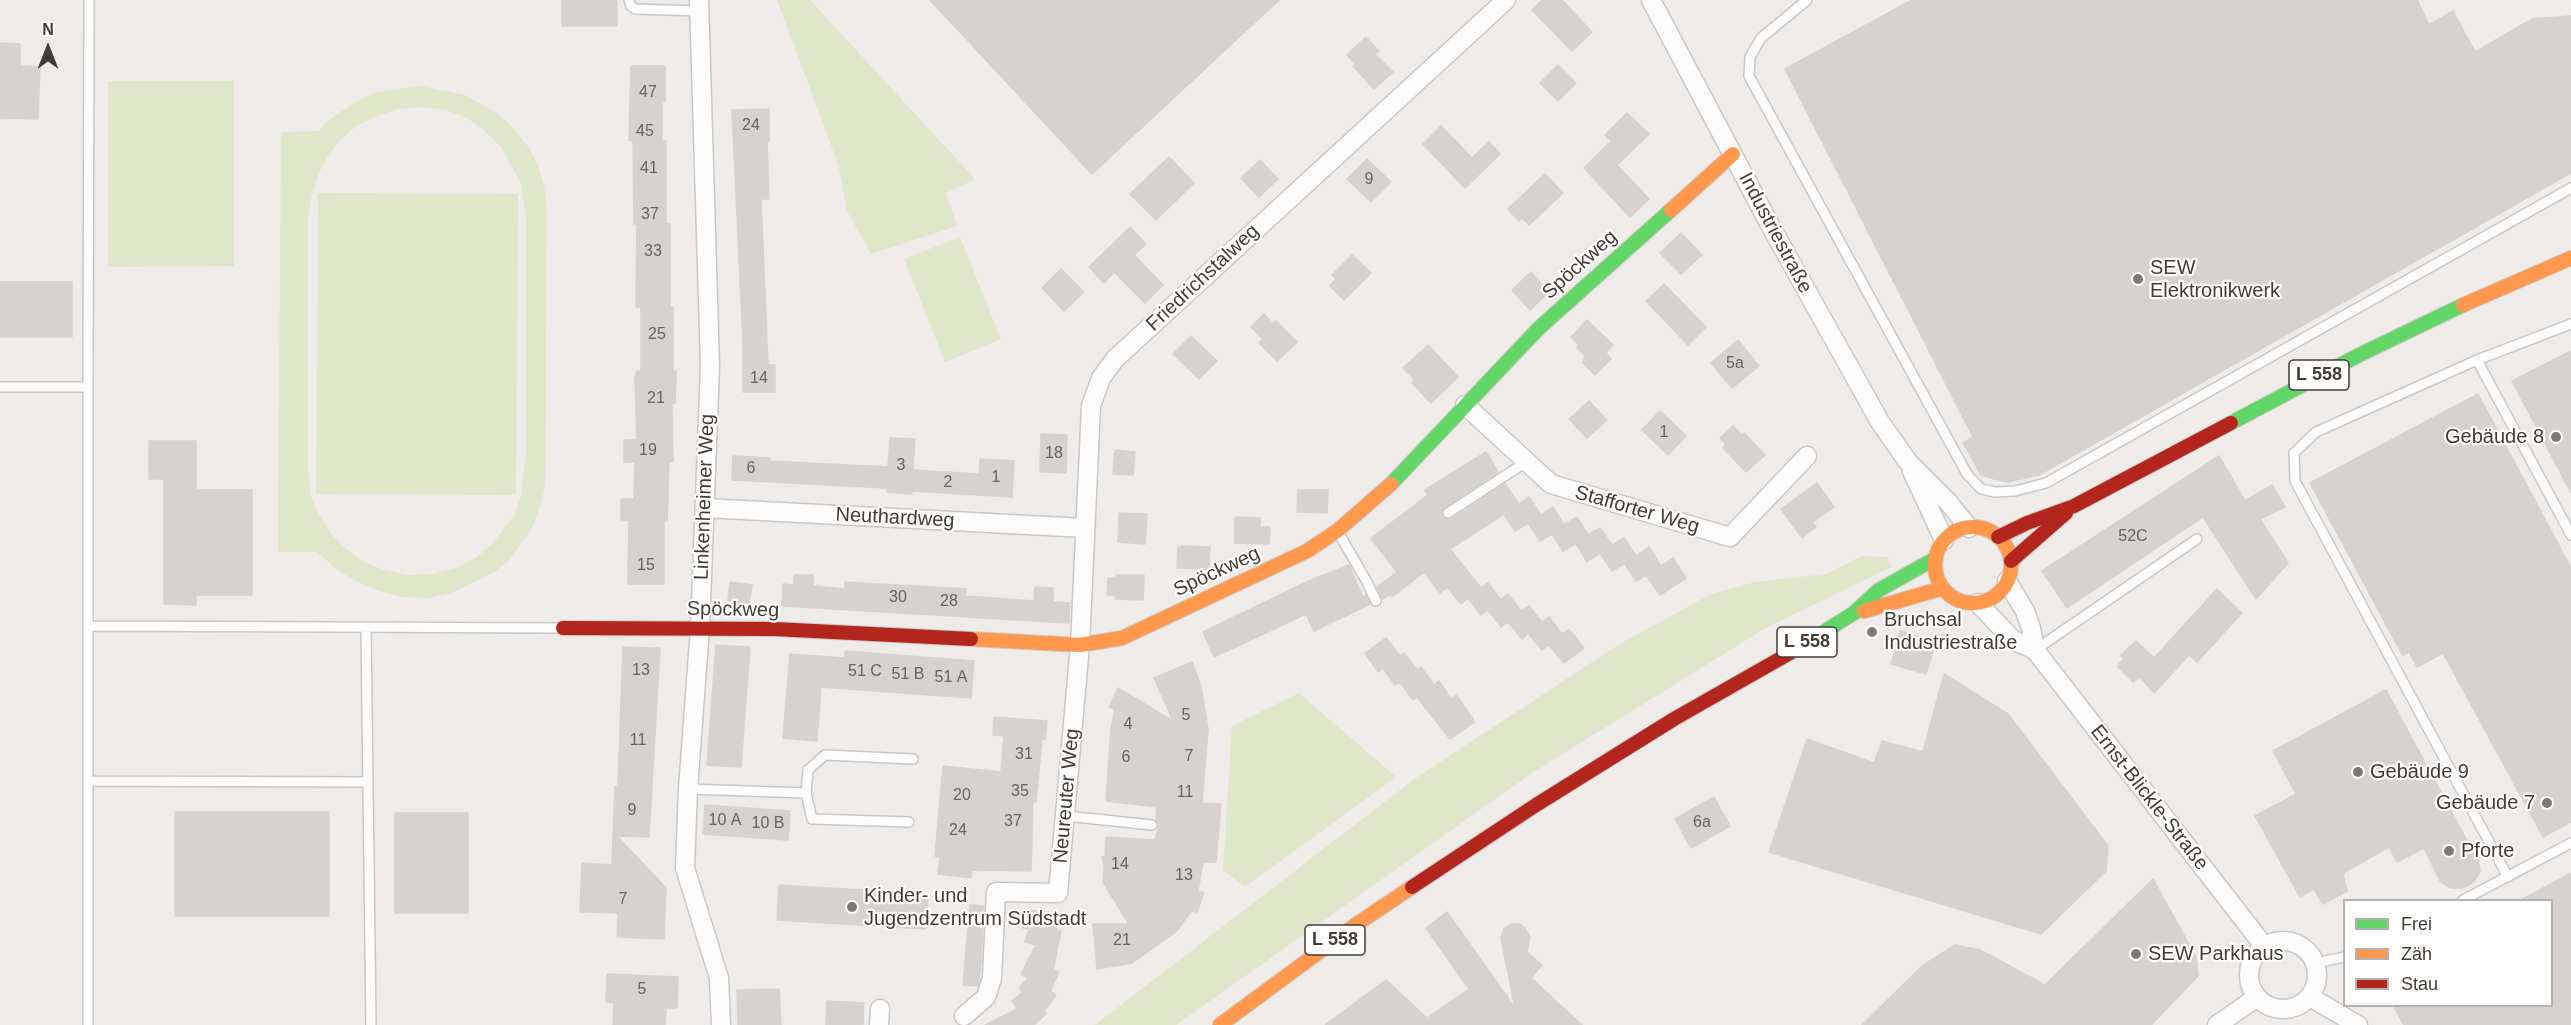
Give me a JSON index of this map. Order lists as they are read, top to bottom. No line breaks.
{"streets":{"main road":["Spöckweg","L 558"],"street":["Industriestraße","Friedrichstalweg","Linkenheimer Weg","Stafforter Weg","Neuthardweg","Neureuter Weg","Ernst-Blickle-Straße"]},"crossings":[["Industriestraße","Spöckweg"],["Industriestraße","L 558"],["Industriestraße","Ernst-Blickle-Straße"],["Spöckweg","Friedrichstalweg"],["Spöckweg","Linkenheimer Weg"],["Spöckweg","Stafforter Weg"],["Spöckweg","Neureuter Weg"],["Friedrichstalweg","Neuthardweg"],["Friedrichstalweg","Neureuter Weg"],["L 558","Ernst-Blickle-Straße"],["Linkenheimer Weg","Neuthardweg"]],"places":["SEW Elektronikwerk","Gebäude 8","Bruchsal Industriestraße","Gebäude 9","Gebäude 7","Pforte","Kinder- und Jugendzentrum Südstadt","SEW Parkhaus"],"house_numbers":["47","24","45","41","9","37","33","25","5a","14","21","1","19","18","3","6","1","2","52C","15","30","28","13","51 C","51 B","51 A","5","4","11","31","7","6","35","11","20","9","10 A","37","6a","10 B","24","14","13","7","21","5"],"legend":["Frei","Zäh","Stau"],"north":"top"}
